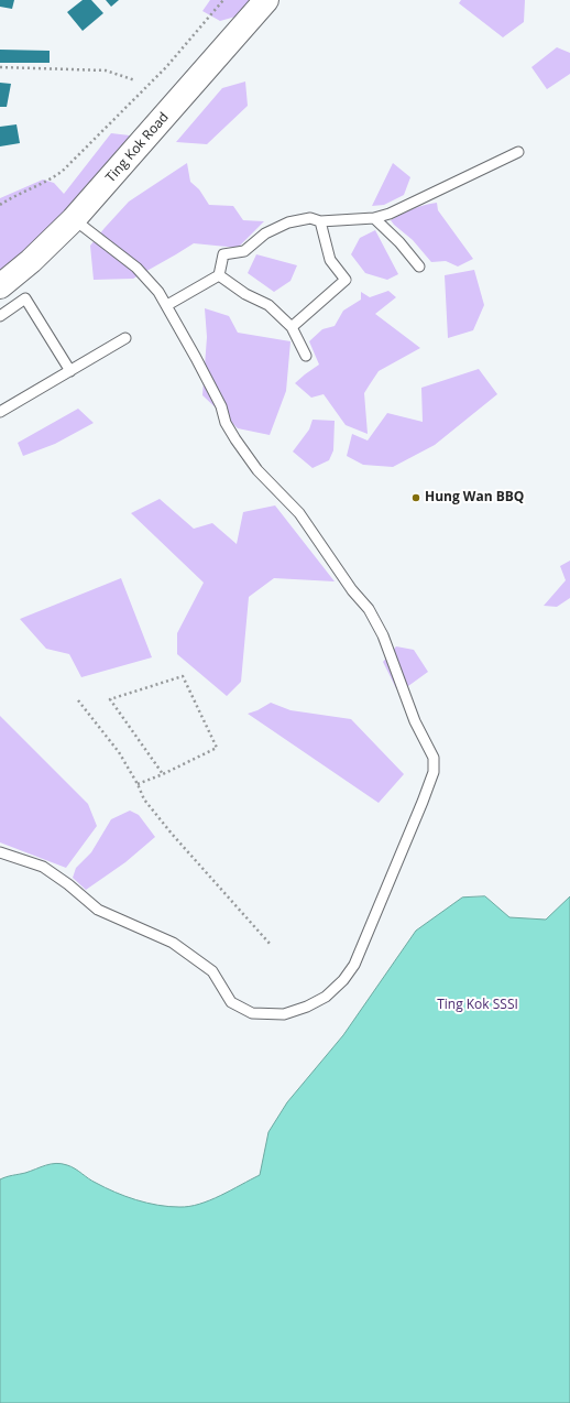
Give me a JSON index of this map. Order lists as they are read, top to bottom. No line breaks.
{"streets":{"main road":["Ting Kok Road"]},"parks":["Ting Kok SSSI"],"places":["Hung Wan BBQ"]}
